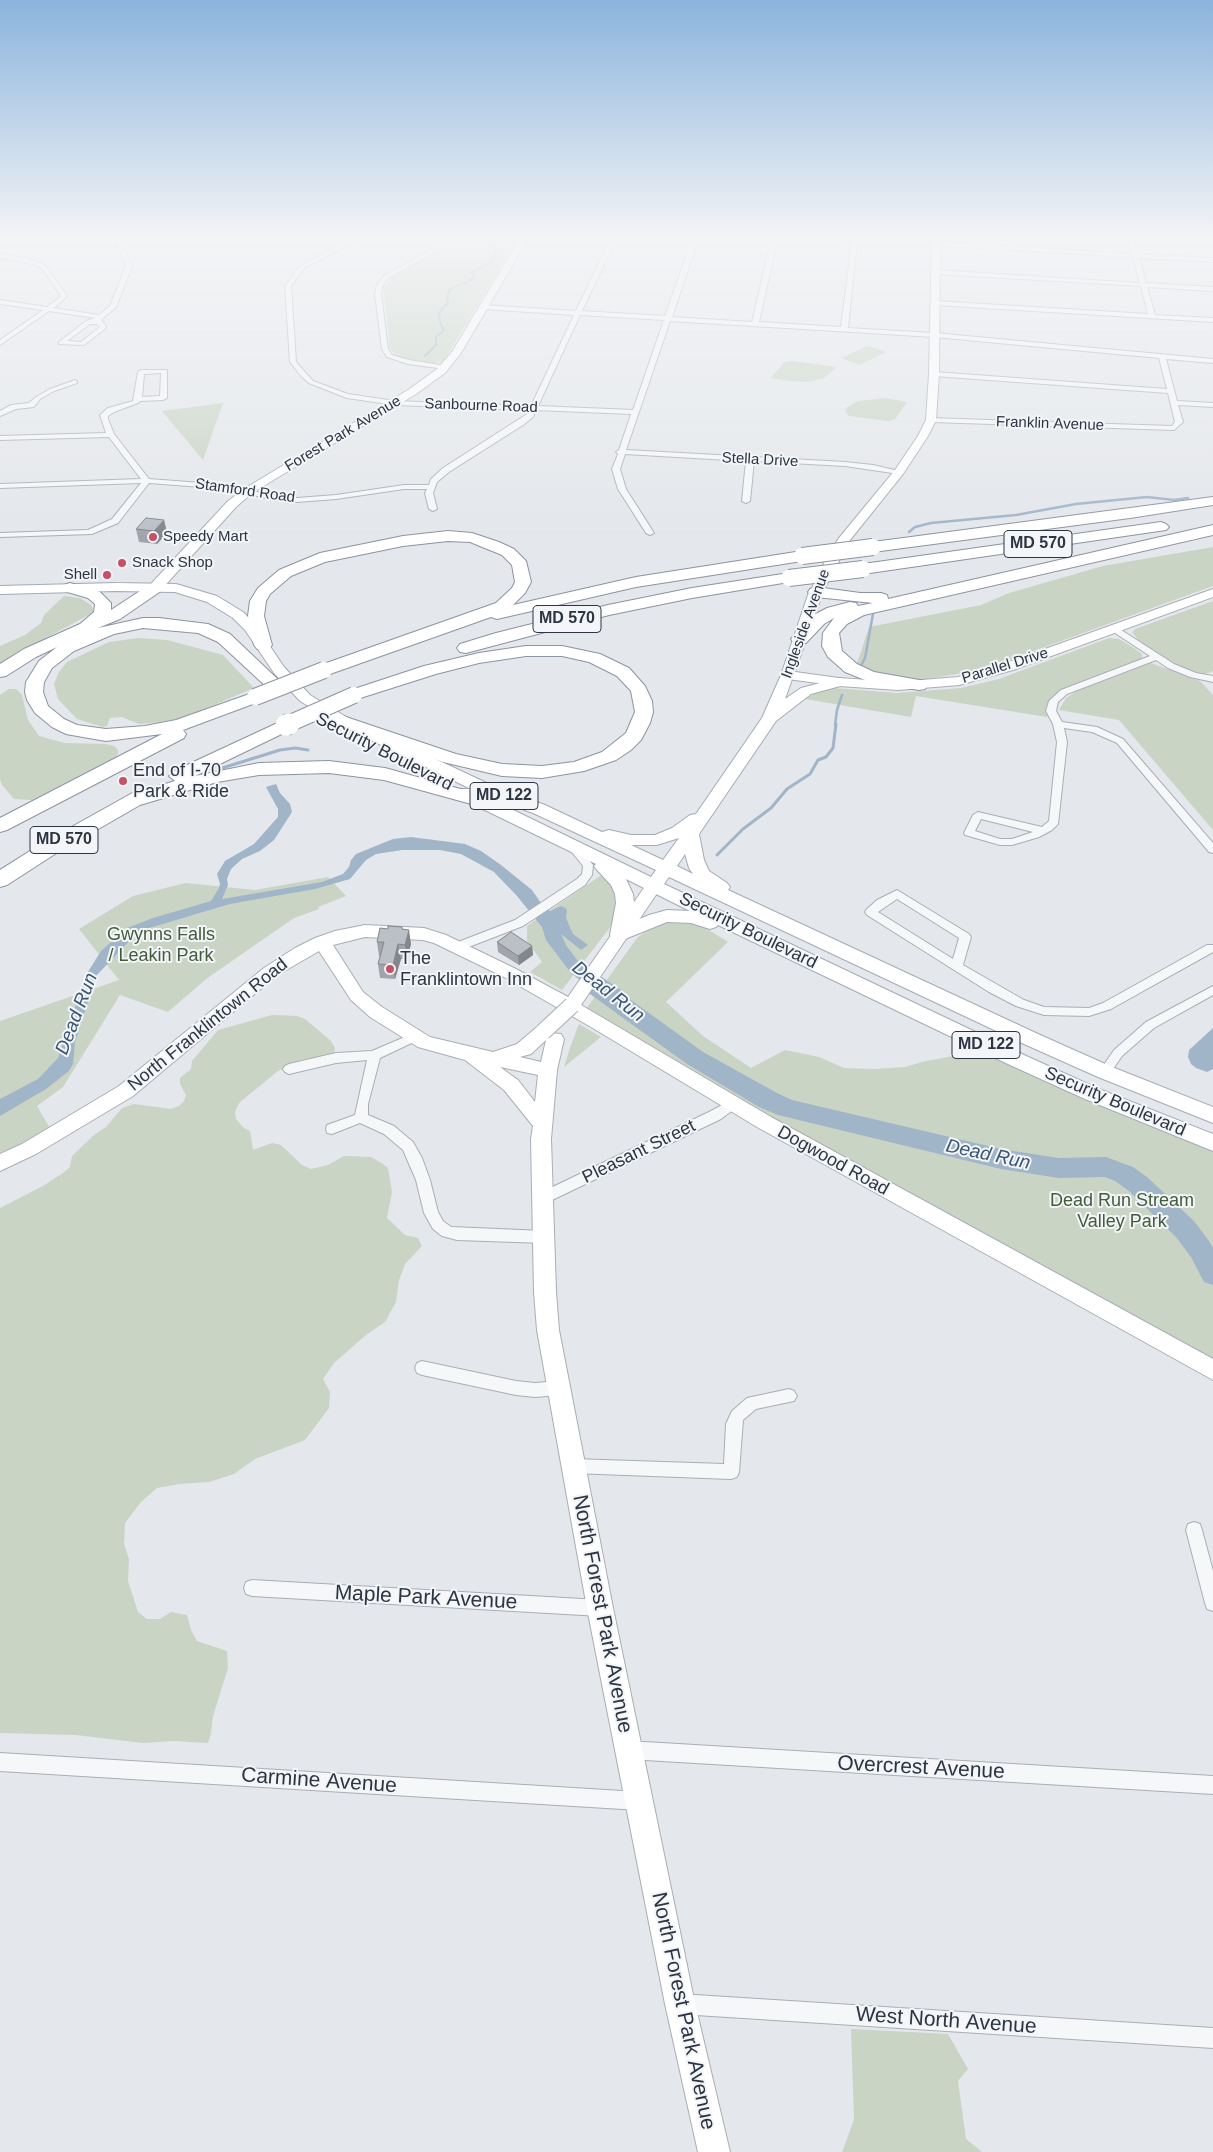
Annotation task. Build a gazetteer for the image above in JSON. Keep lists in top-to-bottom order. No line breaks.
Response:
{"streets":{"highway":["MD 570"],"main road":["Ingleside Avenue","Security Boulevard","MD 122"],"street":["Sanbourne Road","Franklin Avenue","Forest Park Avenue","Stella Drive","Stamford Road","Parallel Drive","North Franklintown Road","Pleasant Street","Dogwood Road","Maple Park Avenue","North Forest Park Avenue","Overcrest Avenue","Carmine Avenue","West North Avenue"]},"crossings":[["Sanbourne Road","Forest Park Avenue"],["Franklin Avenue","Ingleside Avenue"],["Forest Park Avenue","Stamford Road"],["Forest Park Avenue","Security Boulevard"],["Forest Park Avenue","MD 122"],["Stella Drive","Ingleside Avenue"],["Ingleside Avenue","Parallel Drive"],["Ingleside Avenue","Security Boulevard"],["Ingleside Avenue","North Forest Park Avenue"],["Security Boulevard","MD 122"],["Security Boulevard","North Forest Park Avenue"],["North Franklintown Road","Dogwood Road"],["Pleasant Street","Dogwood Road"],["Pleasant Street","North Forest Park Avenue"],["Maple Park Avenue","North Forest Park Avenue"],["North Forest Park Avenue","Overcrest Avenue"],["North Forest Park Avenue","Carmine Avenue"],["North Forest Park Avenue","West North Avenue"]],"water":["Dead Run"],"parks":["Gwynns Falls / Leakin Park","Dead Run Stream Valley Park"],"places":["Speedy Mart","Snack Shop","Shell","End of I-70 Park & Ride","The Franklintown Inn"]}
